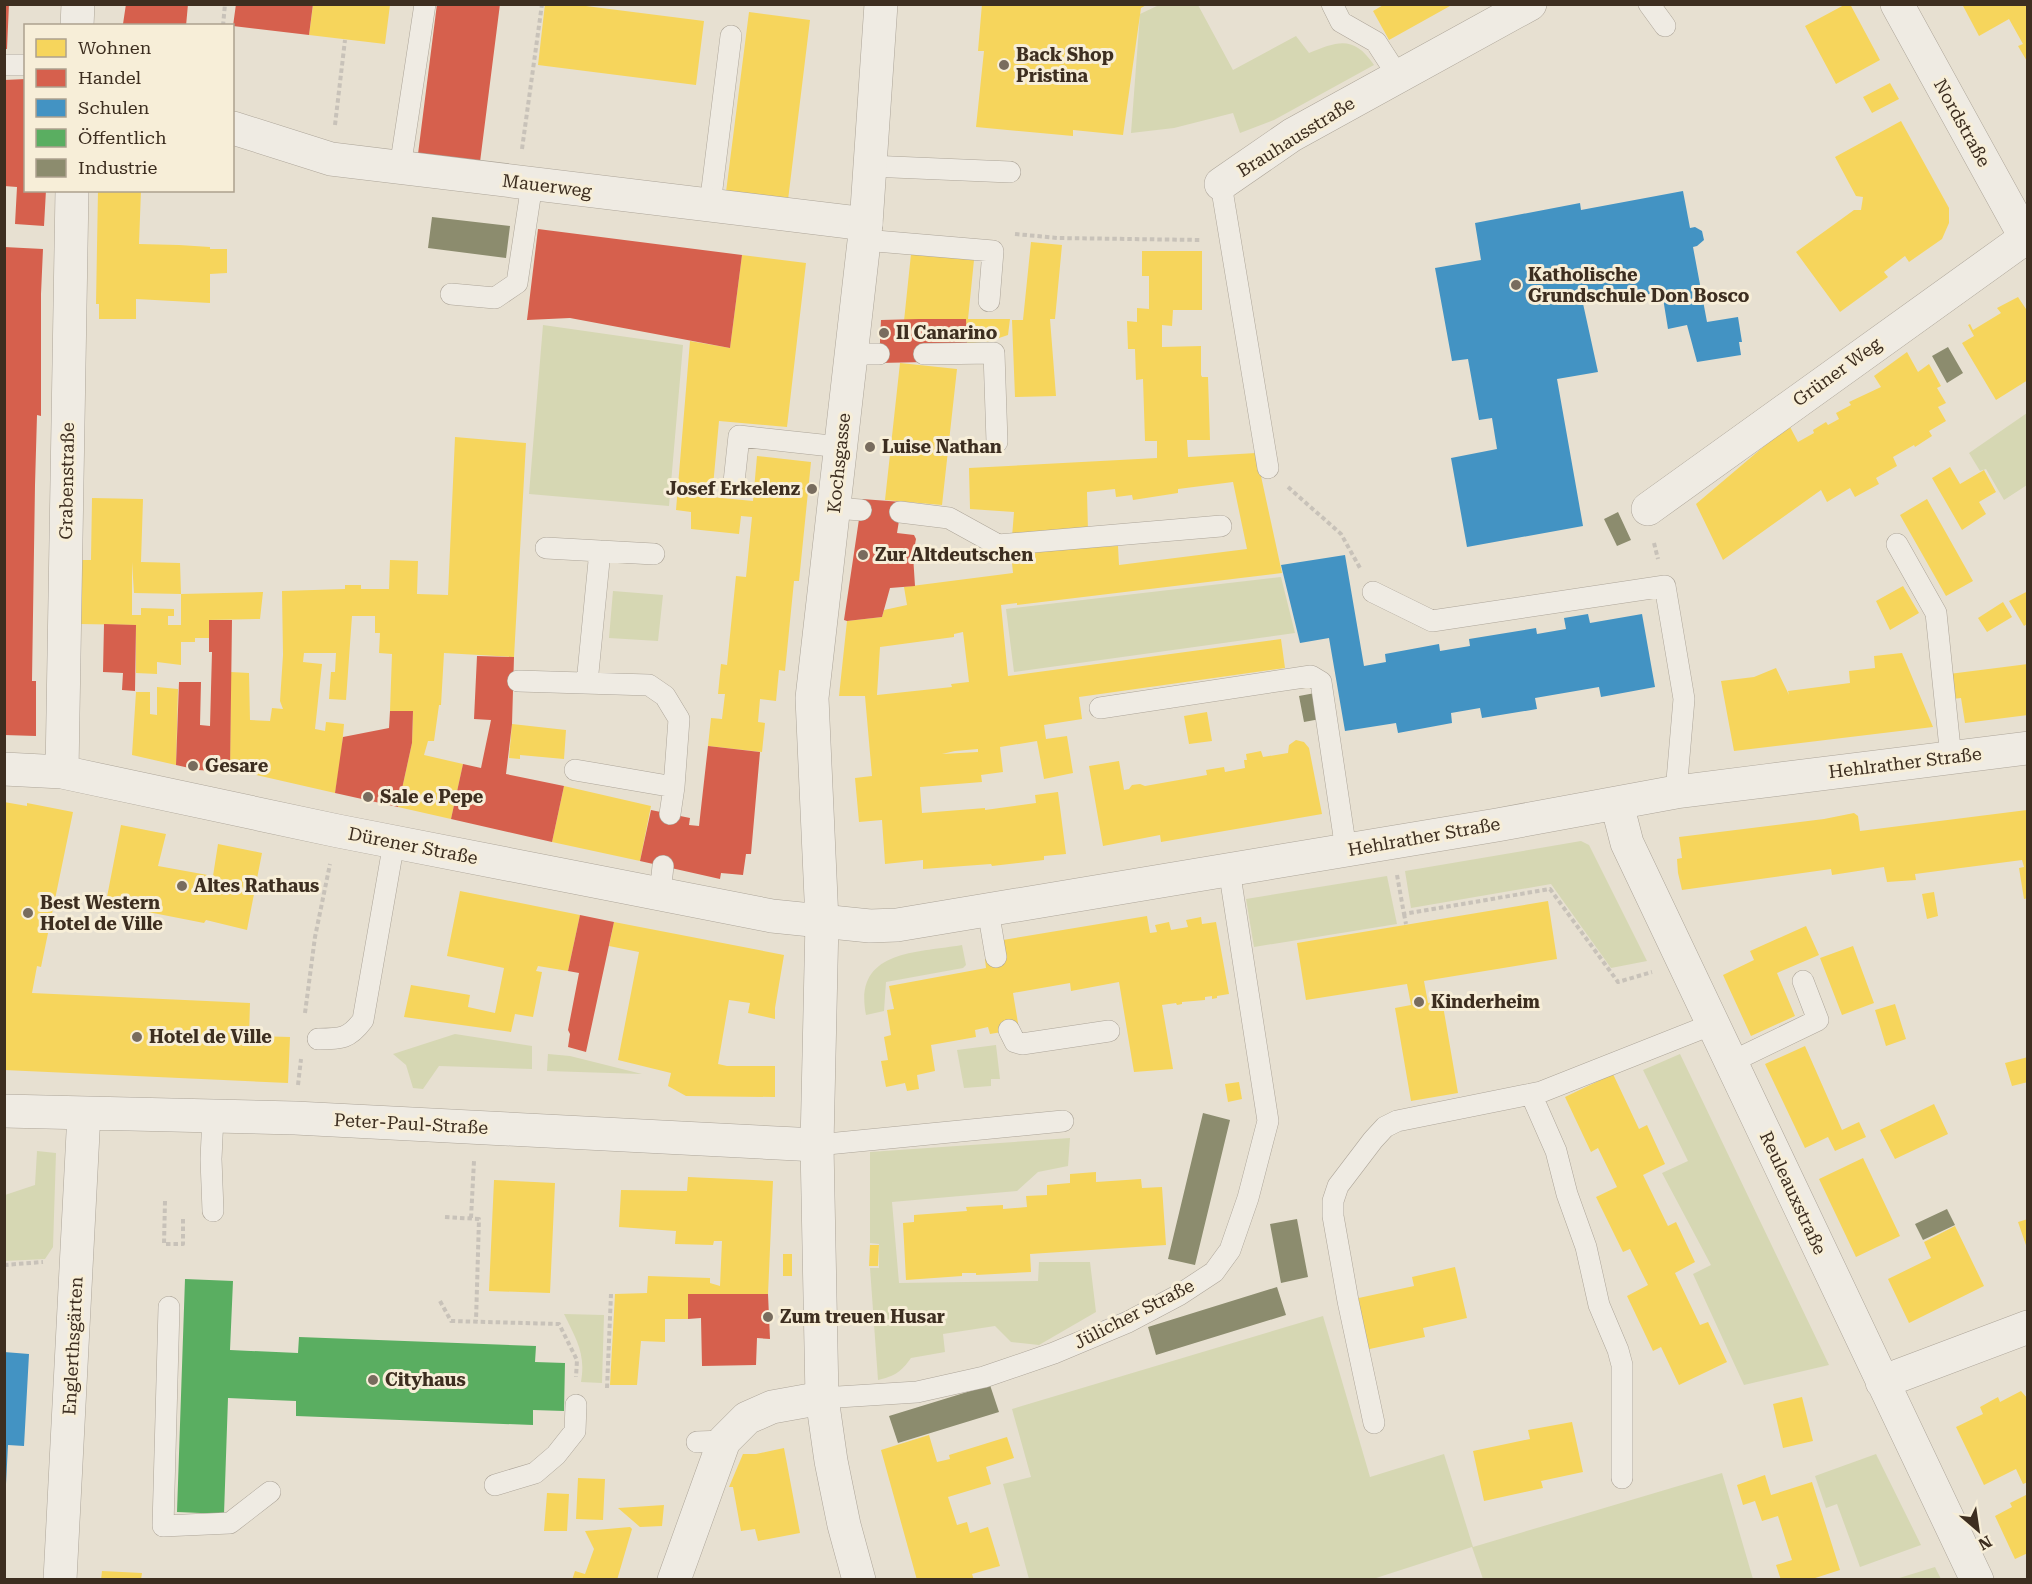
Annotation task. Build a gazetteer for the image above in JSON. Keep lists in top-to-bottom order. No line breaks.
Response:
{"streets":{"street":["Nordstraße","Brauhausstraße","Mauerweg","Grüner Weg","Kochsgasse","Grabenstraße","Hehlrather Straße","Dürener Straße","Peter-Paul-Straße","Reuleauxstraße","Englerthsgärten"],"lane":["Jülicher Straße"]},"crossings":[["Nordstraße","Grüner Weg"],["Mauerweg","Kochsgasse"],["Kochsgasse","Hehlrather Straße"],["Kochsgasse","Dürener Straße"],["Grabenstraße","Dürener Straße"],["Hehlrather Straße","Dürener Straße"],["Hehlrather Straße","Reuleauxstraße"],["Hehlrather Straße","Jülicher Straße"],["Peter-Paul-Straße","Englerthsgärten"]],"places":["Back Shop Pristina","Katholische Grundschule Don Bosco","Il Canarino","Luise Nathan","Josef Erkelenz","Zur Altdeutschen","Gesare","Sale e Pepe","Altes Rathaus","Best Western Hotel de Ville","Kinderheim","Hotel de Ville","Zum treuen Husar","Cityhaus"],"legend":["Wohnen","Handel","Schulen","Öffentlich","Industrie"],"north":"bottom right"}
